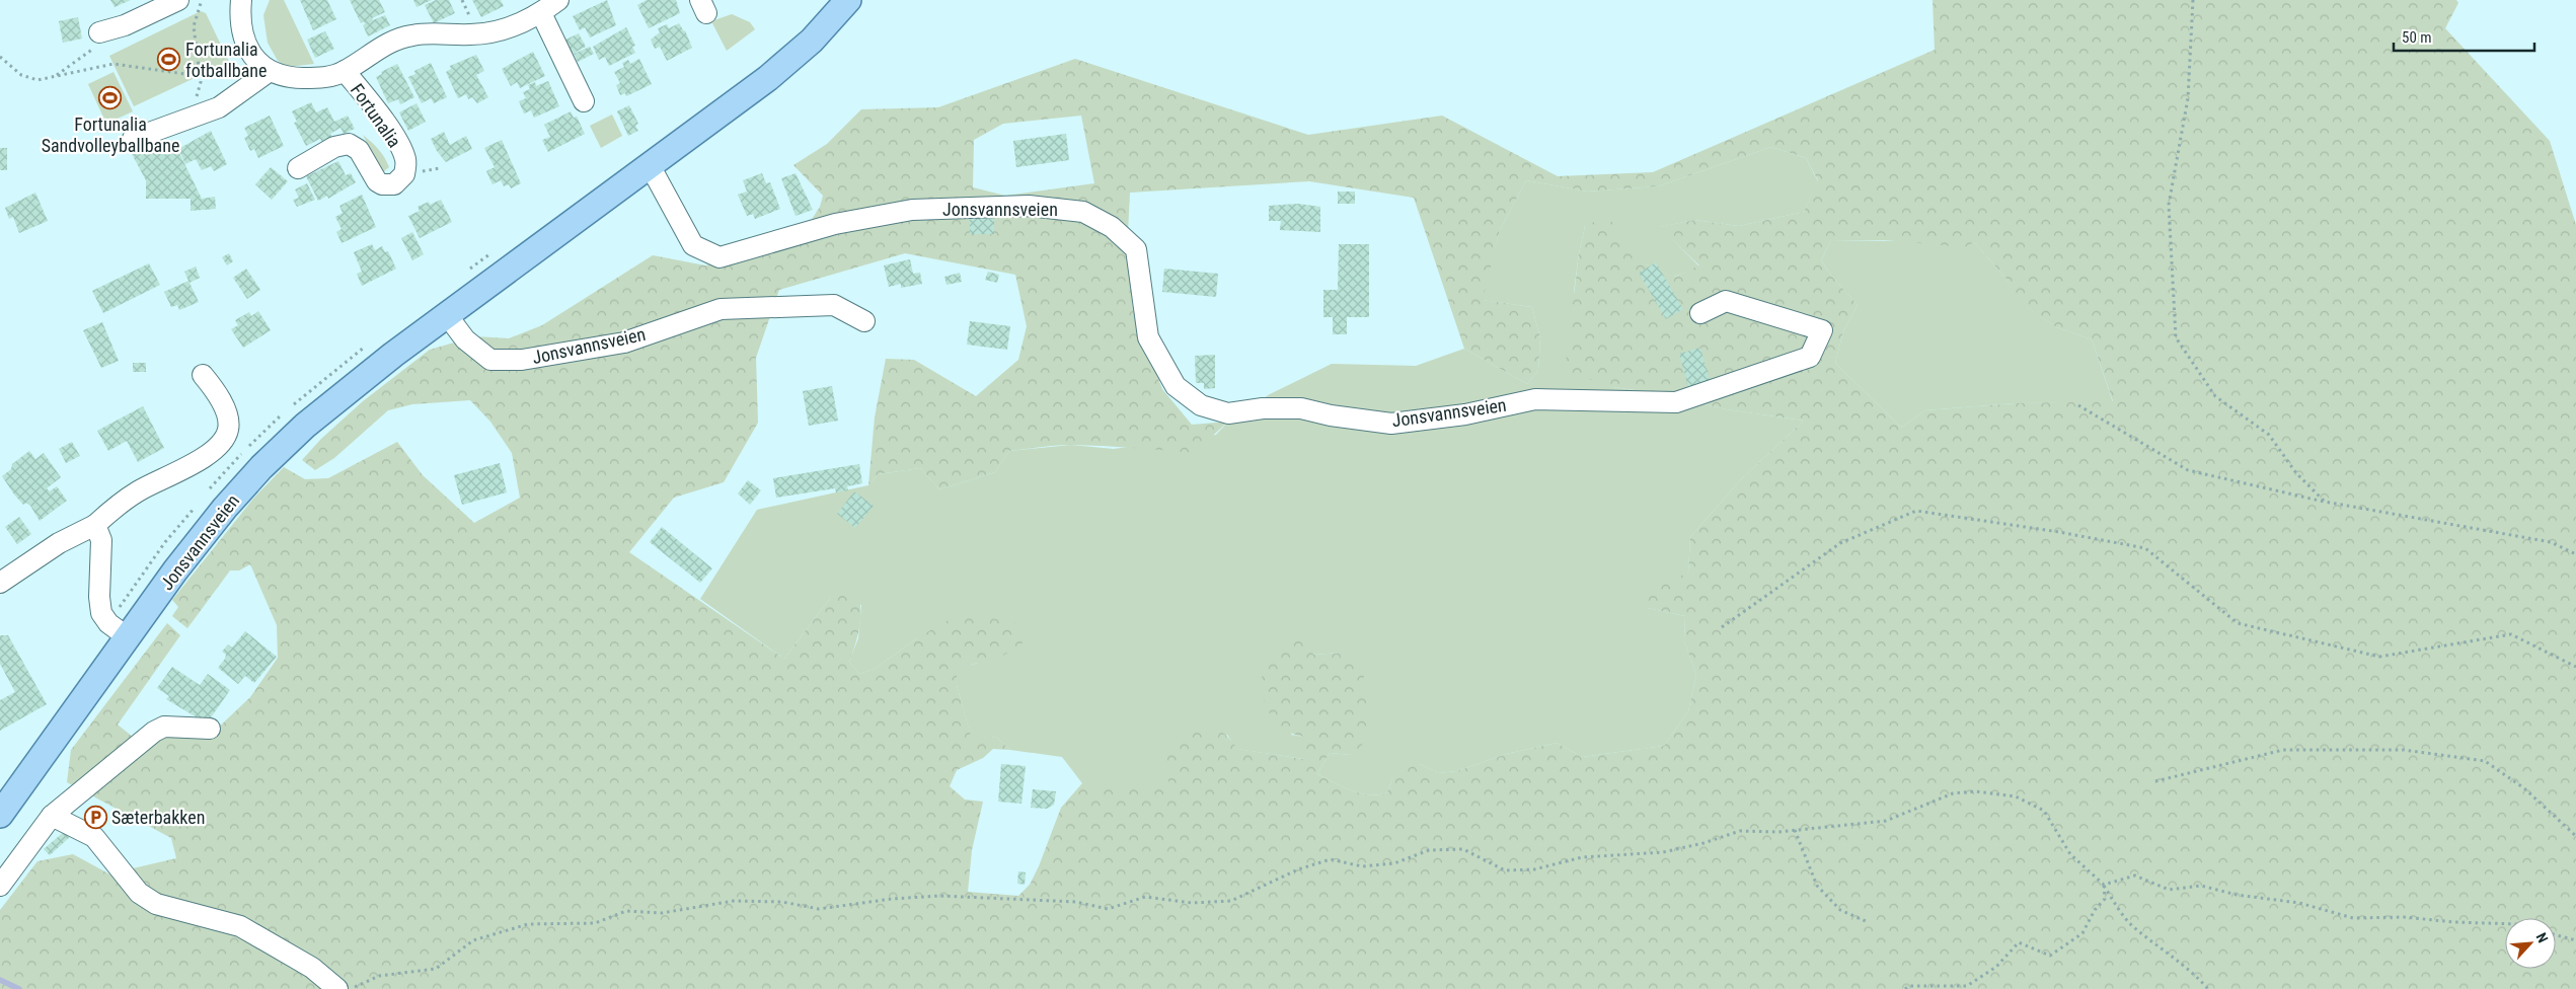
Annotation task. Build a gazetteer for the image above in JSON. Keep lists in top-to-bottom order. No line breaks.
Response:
{"streets":{"main road":["Jonsvannsveien"],"street":["Fortunalia"]},"places":{"sports":["Fortunalia fotballbane","Fortunalia Sandvolleyballbane"],"parking":["Sæterbakken"]},"scale_bar":"50 m","north":"top right"}
